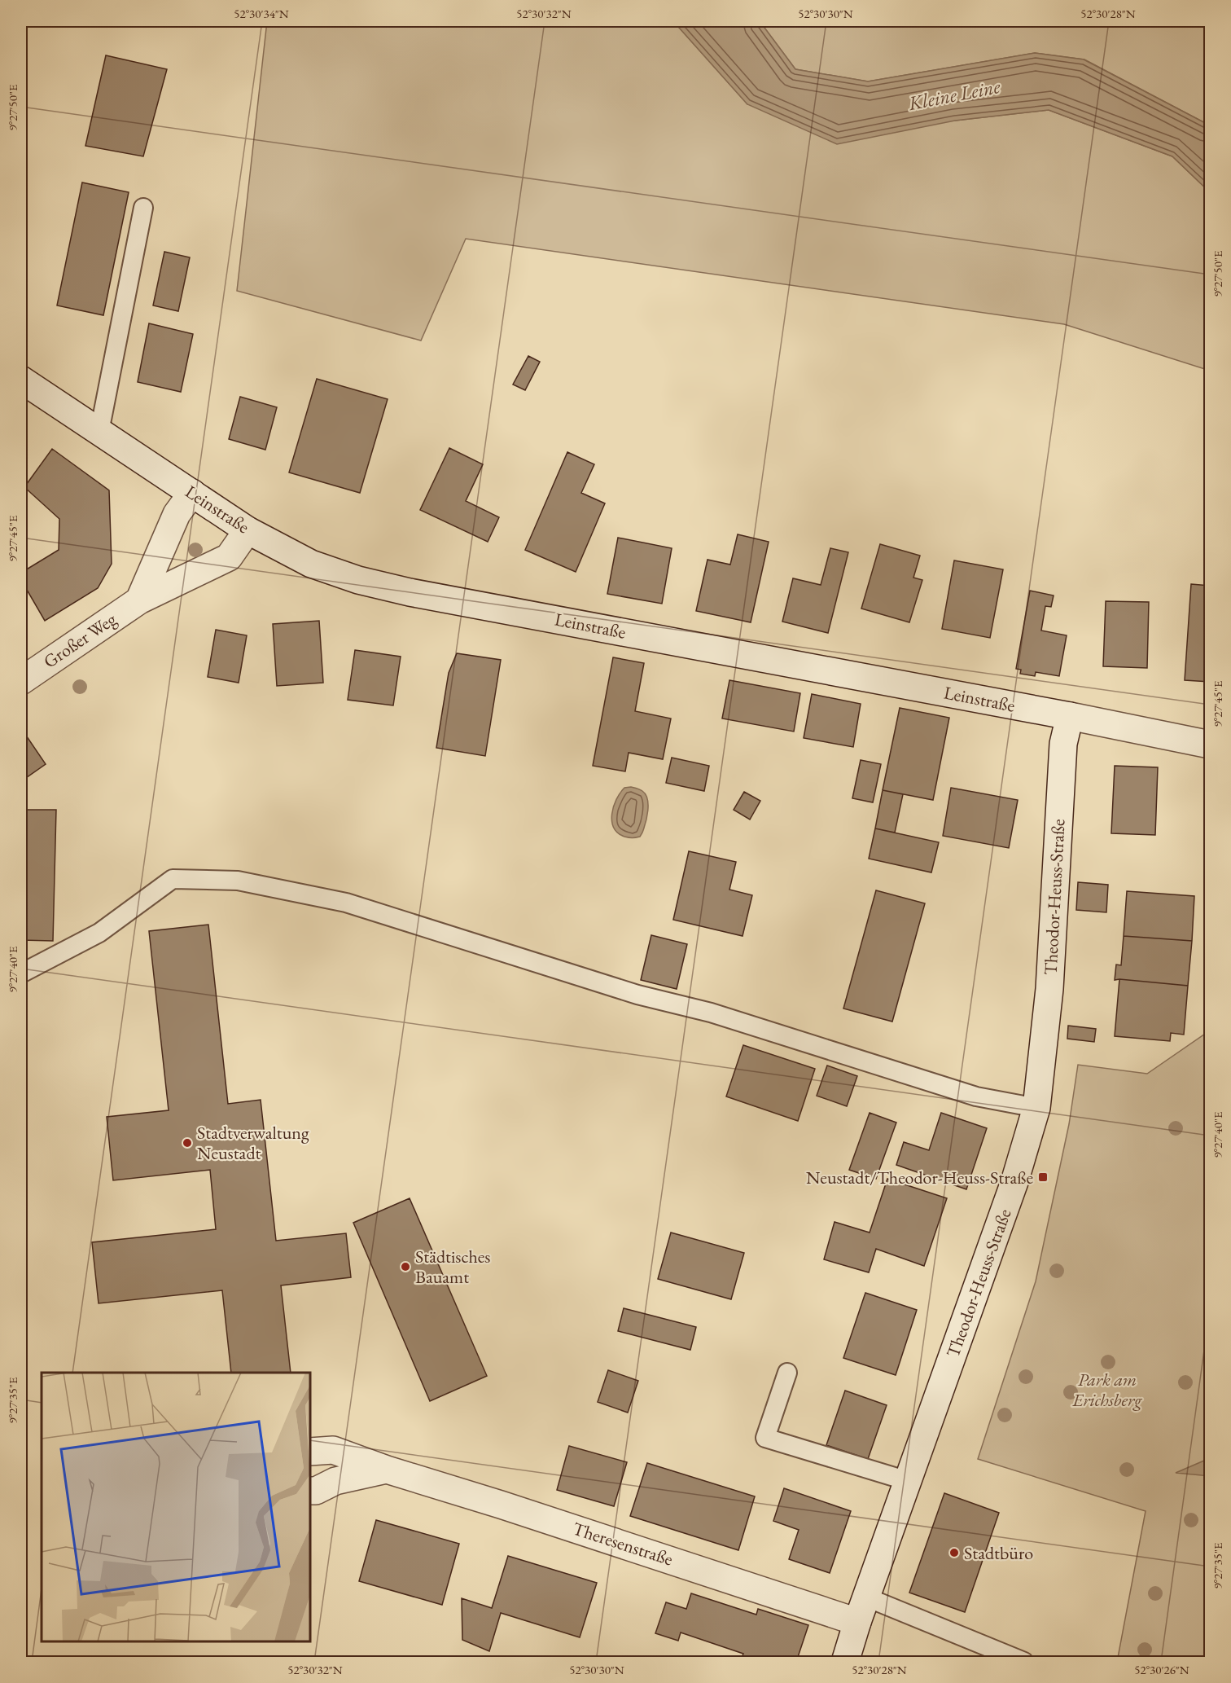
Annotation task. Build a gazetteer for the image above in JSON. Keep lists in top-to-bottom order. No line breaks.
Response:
{"streets":{"street":["Leinstraße","Großer Weg","Theodor-Heuss-Straße","Theresenstraße"]},"crossings":[["Leinstraße","Großer Weg"],["Leinstraße","Theodor-Heuss-Straße"],["Theodor-Heuss-Straße","Theresenstraße"]],"water":["Kleine Leine"],"parks":["Park am Erichsberg"],"places":{"other":["Stadtverwaltung Neustadt","Städtisches Bauamt","Stadtbüro"],"transit":["Neustadt/Theodor-Heuss-Straße"]},"coordinates":["52°30'34\"N","52°30'32\"N","52°30'30\"N","52°30'28\"N","9°27'50\"E","9°27'45\"E","9°27'40\"E","9°27'35\"E","52°30'26\"N"]}
